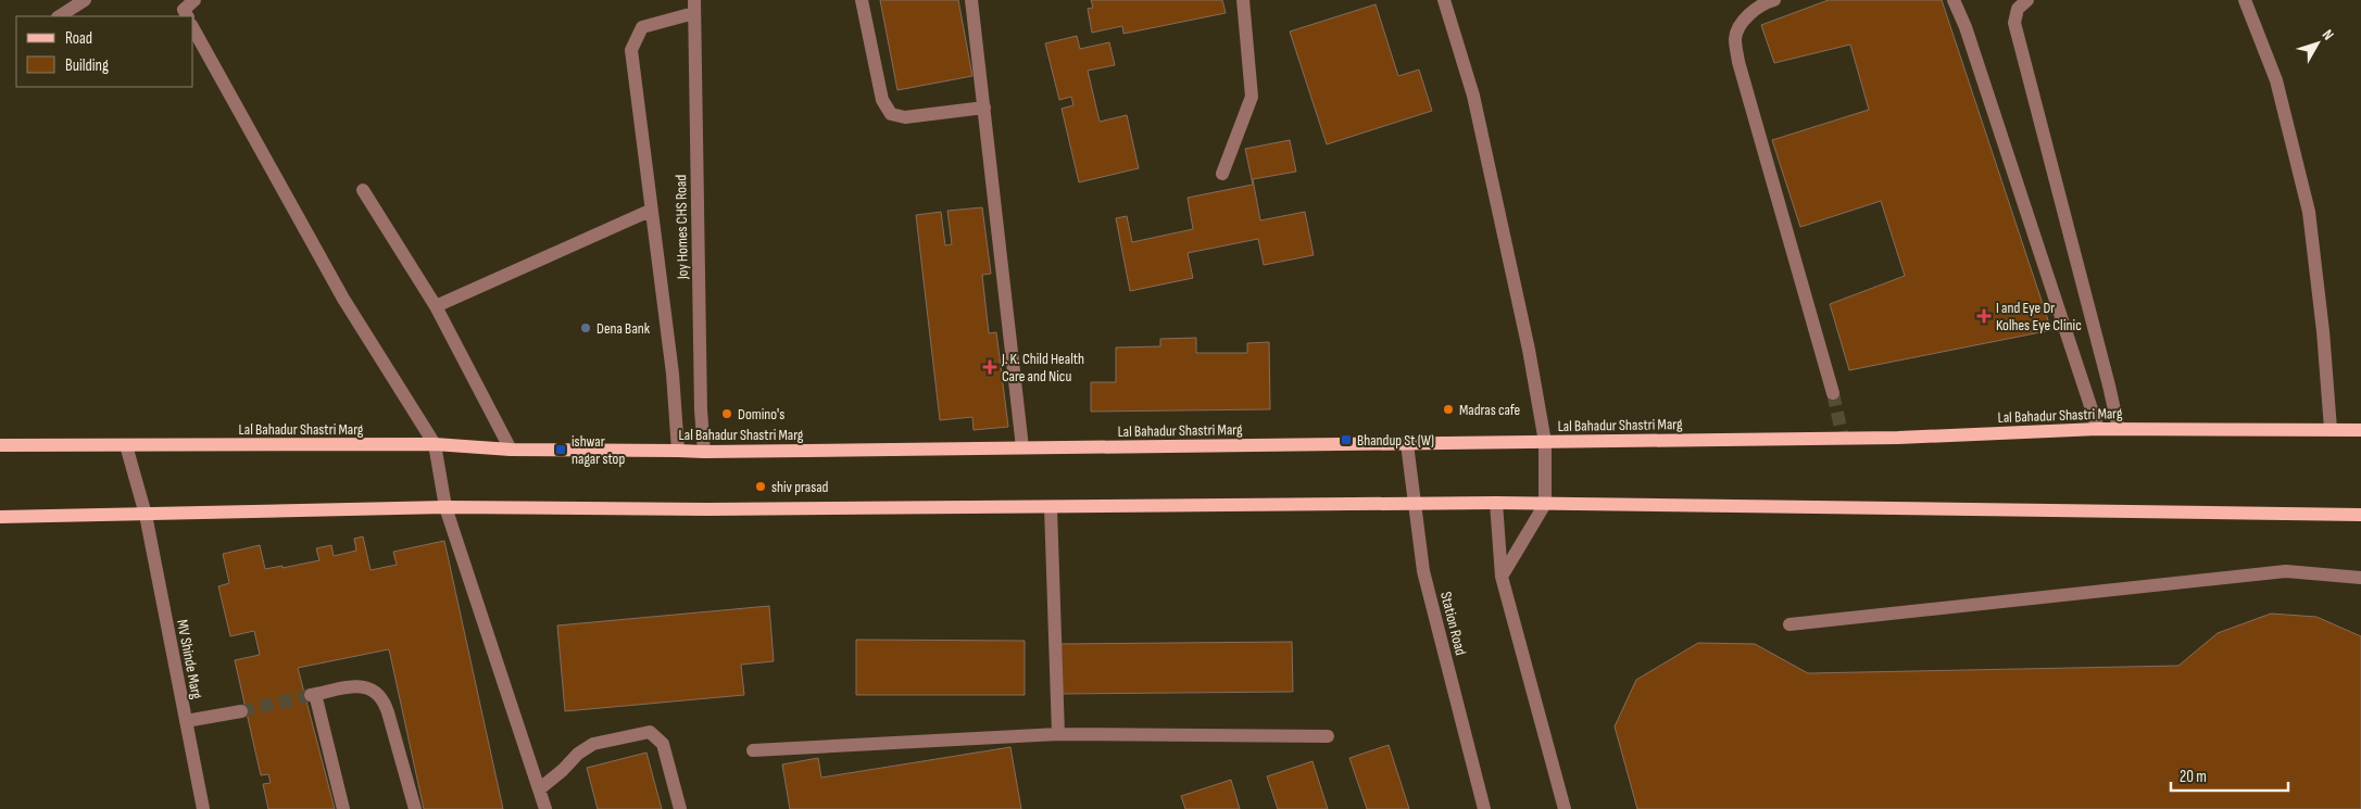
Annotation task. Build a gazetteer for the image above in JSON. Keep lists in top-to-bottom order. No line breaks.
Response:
{"streets":{"main road":["Lal Bahadur Shastri Marg"],"street":["Joy Homes CHS Road","Station Road","MV Shinde Marg"]},"crossings":[["Joy Homes CHS Road","Lal Bahadur Shastri Marg"],["Lal Bahadur Shastri Marg","Station Road"],["Lal Bahadur Shastri Marg","MV Shinde Marg"]],"places":{"health":["I and Eye Dr Kolhes Eye Clinic","J. K. Child Health Care and Nicu"],"other":["Dena Bank","Madras cafe","Domino's","shiv prasad"],"transit":["Bhandup St (W)","ishwar nagar stop"]},"legend":["Road","Building"],"scale_bar":"20 m","north":"top right"}
